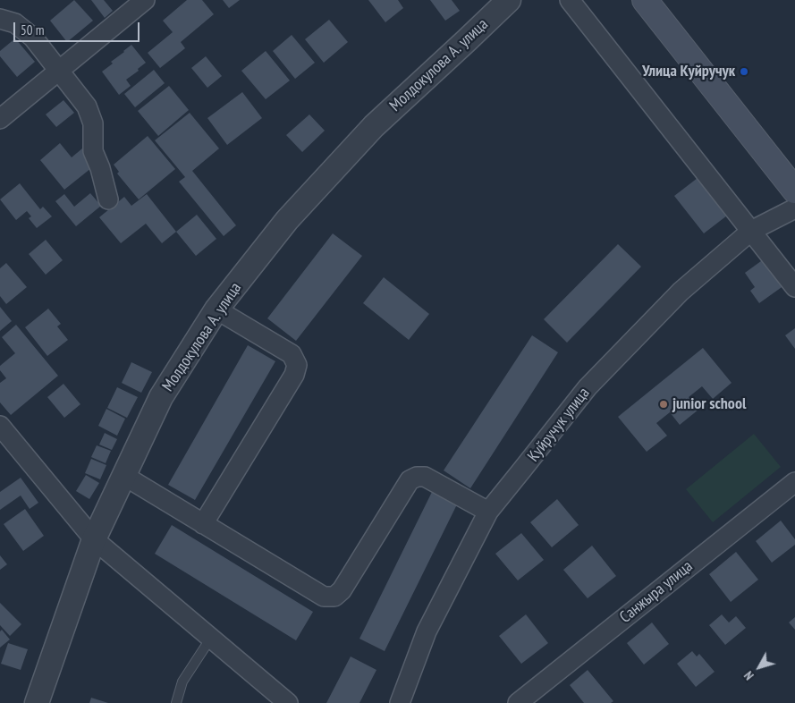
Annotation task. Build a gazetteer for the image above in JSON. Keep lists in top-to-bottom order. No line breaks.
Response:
{"streets":{"street":["Молдокулова А. улица","Куйручук улица","Санжыра улица"]},"places":["Улица Куйручук","junior school"],"scale_bar":"50 m","north":"bottom left"}
